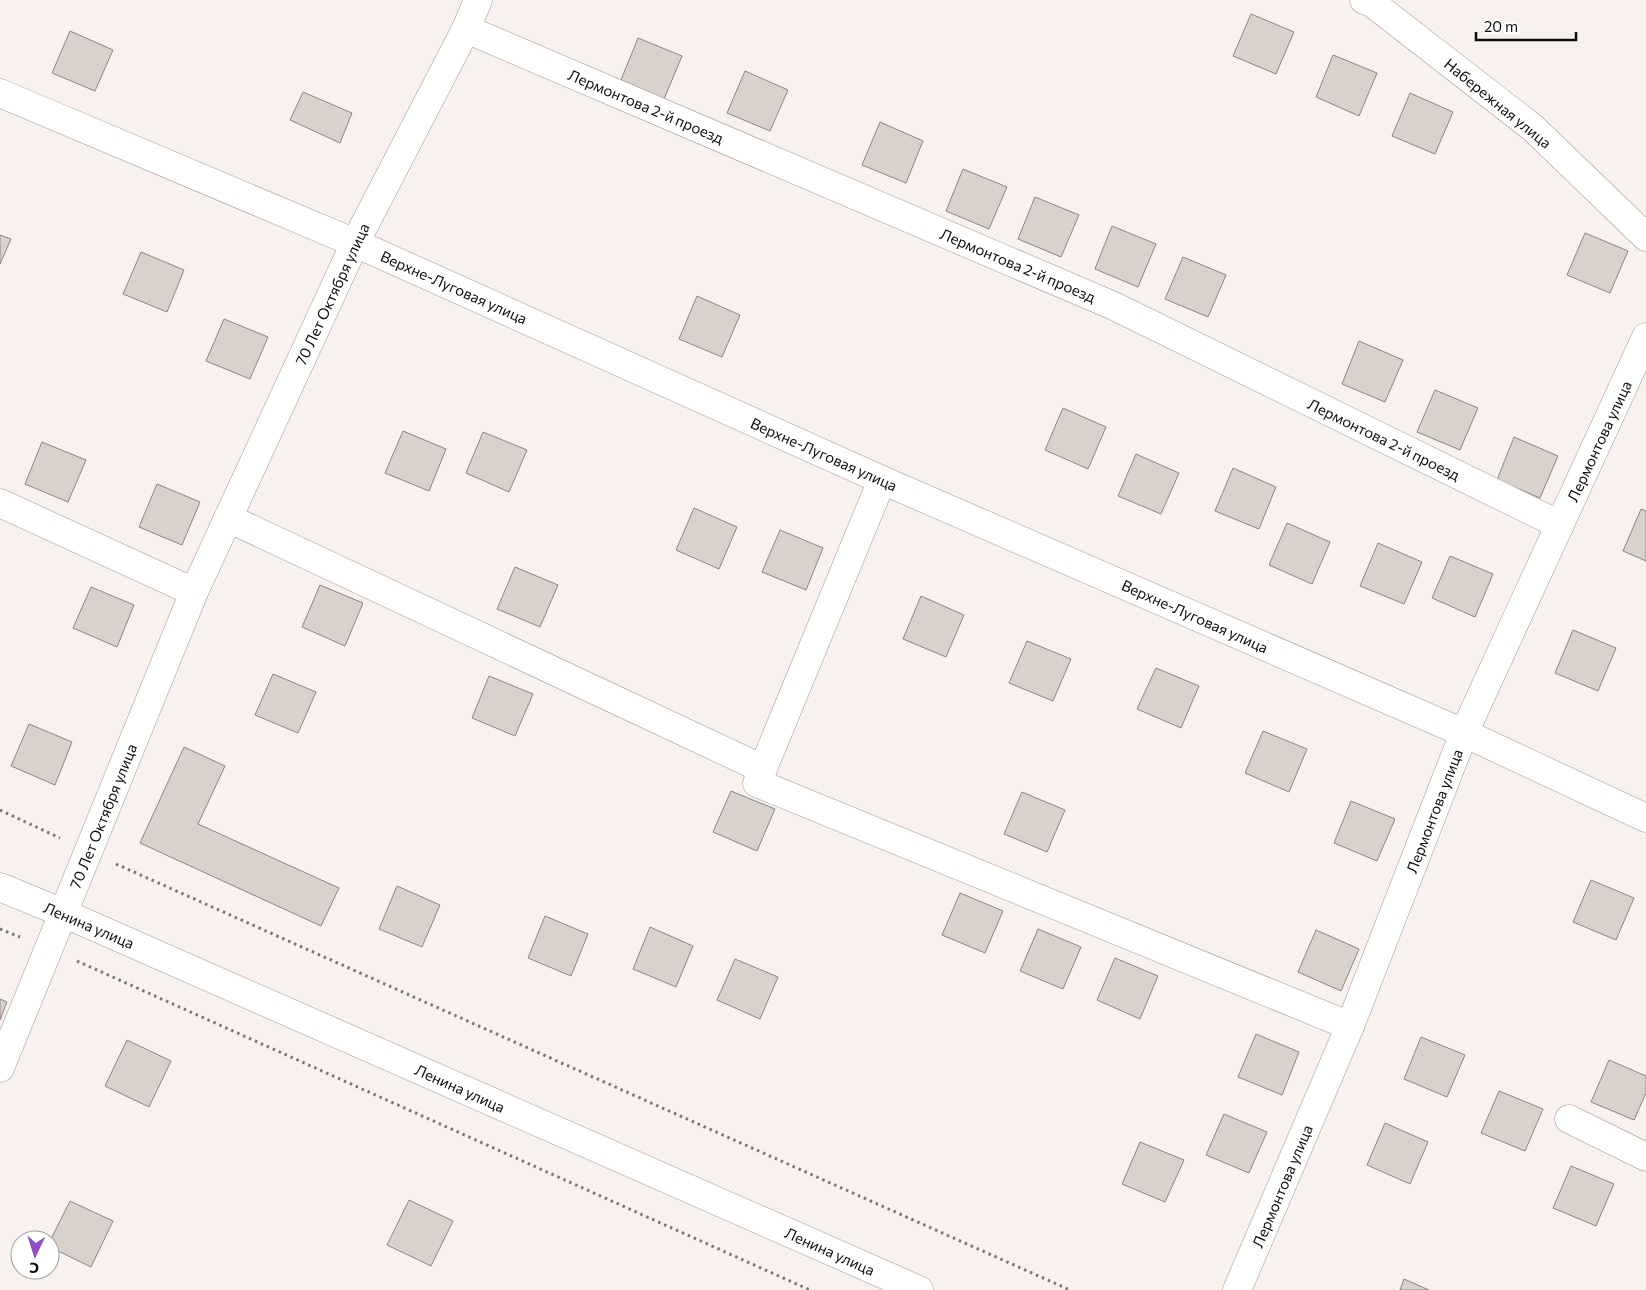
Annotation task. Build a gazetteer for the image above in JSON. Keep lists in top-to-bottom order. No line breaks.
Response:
{"streets":{"street":["Набережная улица","Лермонтова 2-й проезд","Верхне-Луговая улица","70 Лет Октября улица","Лермонтова улица","Ленина улица"]},"crossings":[["Лермонтова 2-й проезд","70 Лет Октября улица"],["Лермонтова 2-й проезд","Лермонтова улица"],["Верхне-Луговая улица","70 Лет Октября улица"],["Верхне-Луговая улица","Лермонтова улица"],["70 Лет Октября улица","Ленина улица"]],"scale_bar":"20 m","north":"bottom"}
